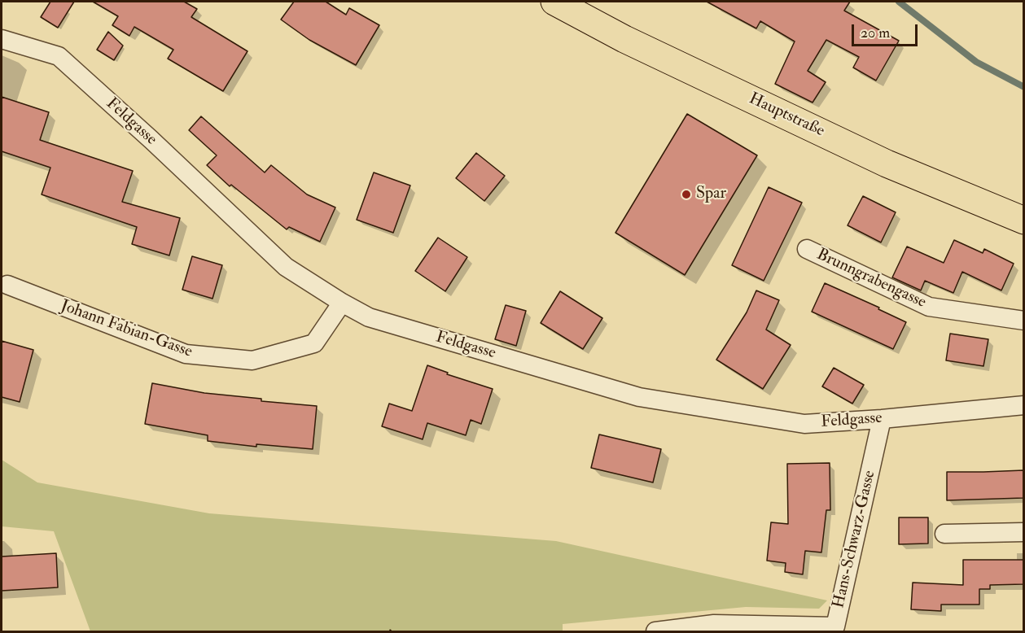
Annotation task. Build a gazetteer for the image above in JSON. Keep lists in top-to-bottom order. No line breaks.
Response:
{"streets":{"main road":["Hauptstraße"],"street":["Feldgasse","Brunngrabengasse","Johann Fabian-Gasse","Hans-Schwarz-Gasse"]},"crossings":[["Feldgasse","Johann Fabian-Gasse"],["Feldgasse","Hans-Schwarz-Gasse"]],"places":["Spar"],"scale_bar":"20 m"}
